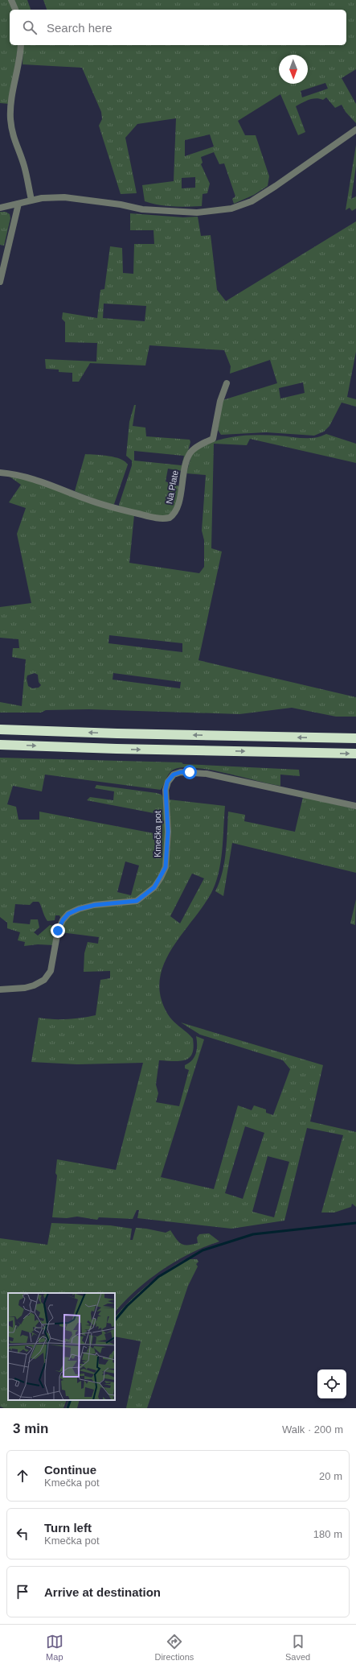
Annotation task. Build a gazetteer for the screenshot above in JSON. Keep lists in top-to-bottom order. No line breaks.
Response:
{"streets":{"street":["Na Plate","Kmečka pot"]},"north":"bottom","page":{"search":"Search here","heading":["3 min","Walk · 200 m"],"list":[["Continue","Kmečka pot","20 m"],["Turn left","Kmečka pot","180 m"],"Arrive at destination"],"nav":["Map","Directions","Saved"]}}
